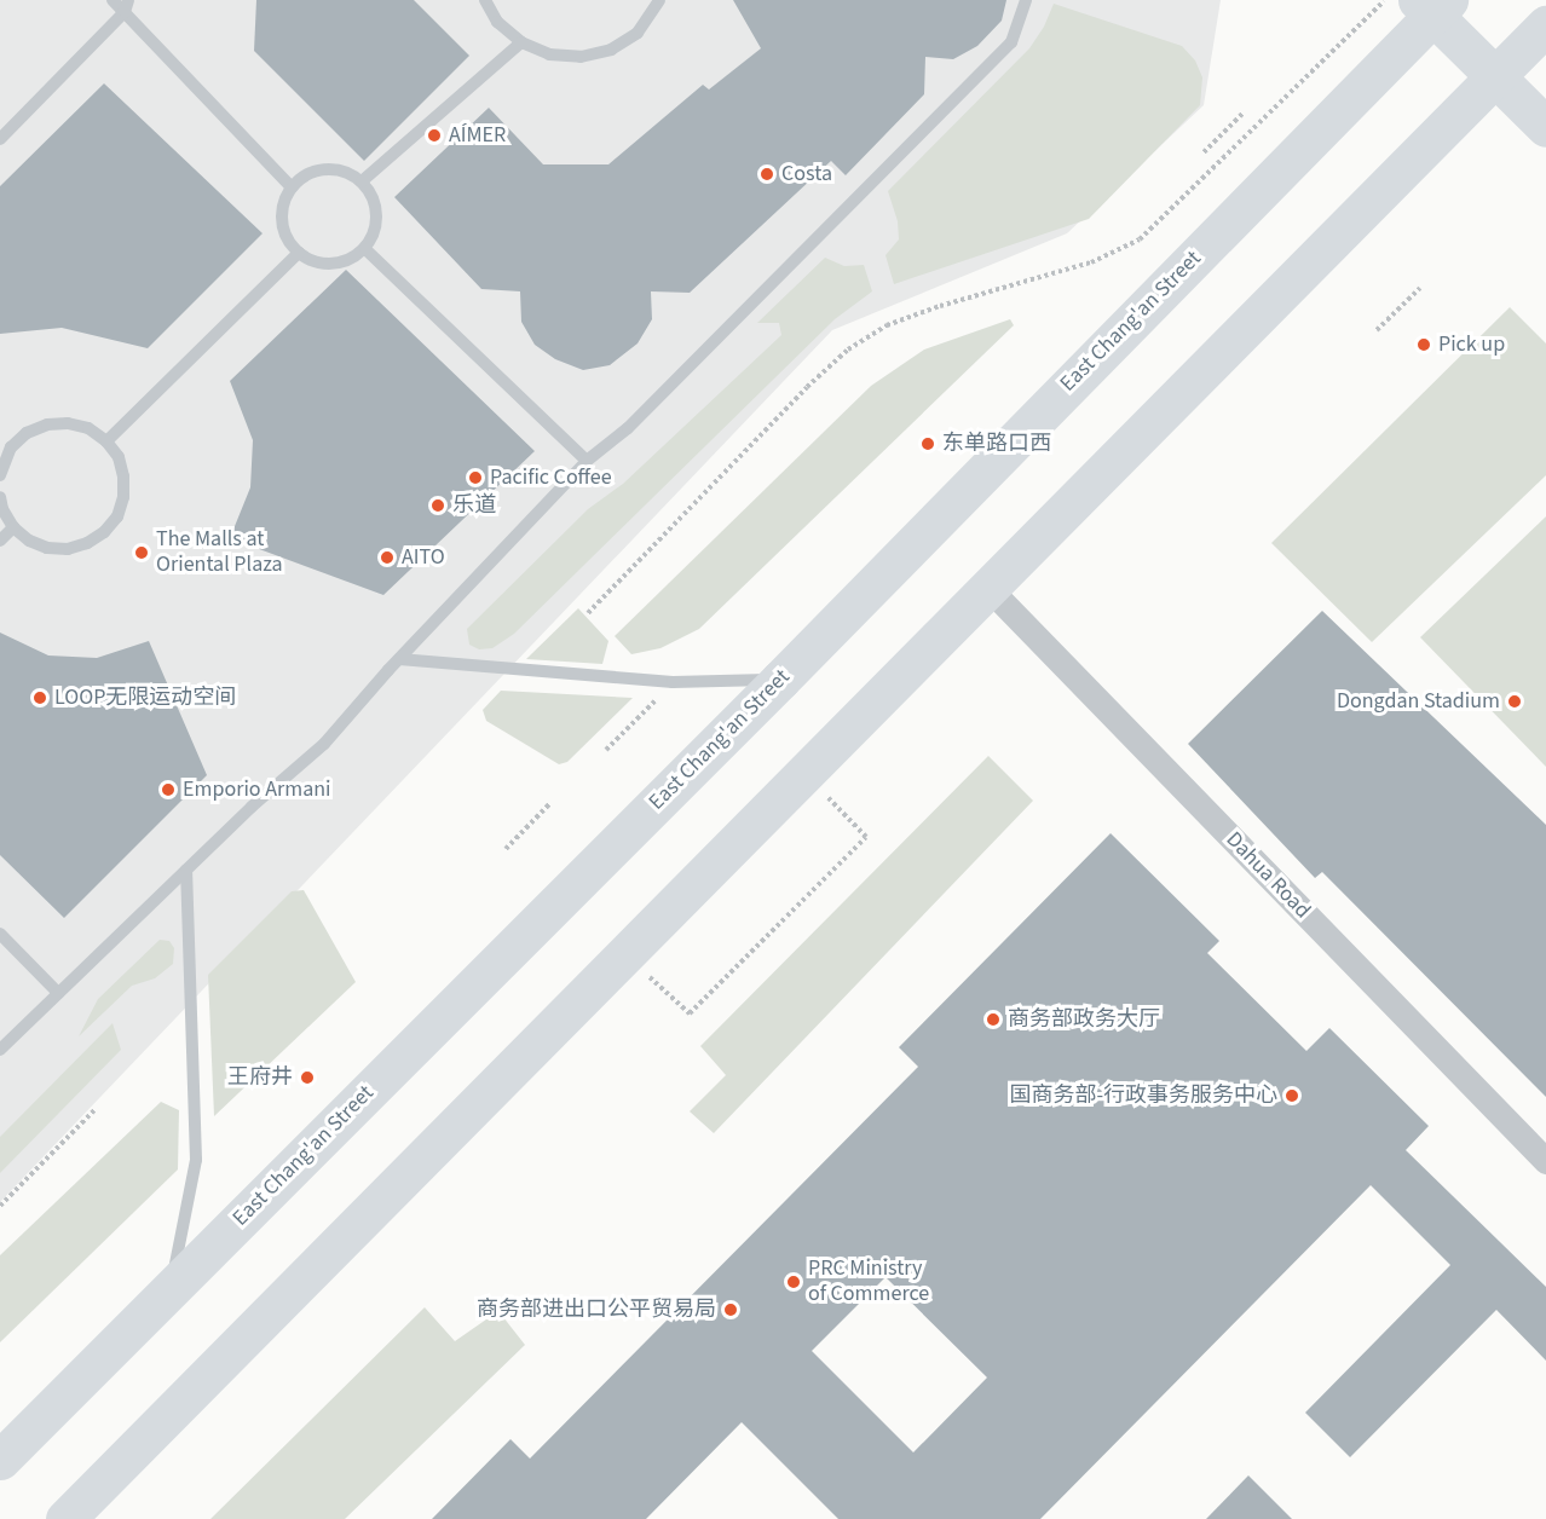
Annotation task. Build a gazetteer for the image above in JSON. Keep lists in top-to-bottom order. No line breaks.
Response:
{"streets":{"main road":["East Chang'an Street"],"street":["Dahua Road"]},"places":["AÍMER","Costa","Pick up","东单路口西","Pacific Coffee","乐道","The Malls at Oriental Plaza","AITO","LOOP无限运动空间","Dongdan Stadium","Emporio Armani","商务部政务大厅","王府井","国商务部-行政事务服务中心","PRC Ministry of Commerce","商务部进出口公平贸易局"]}
